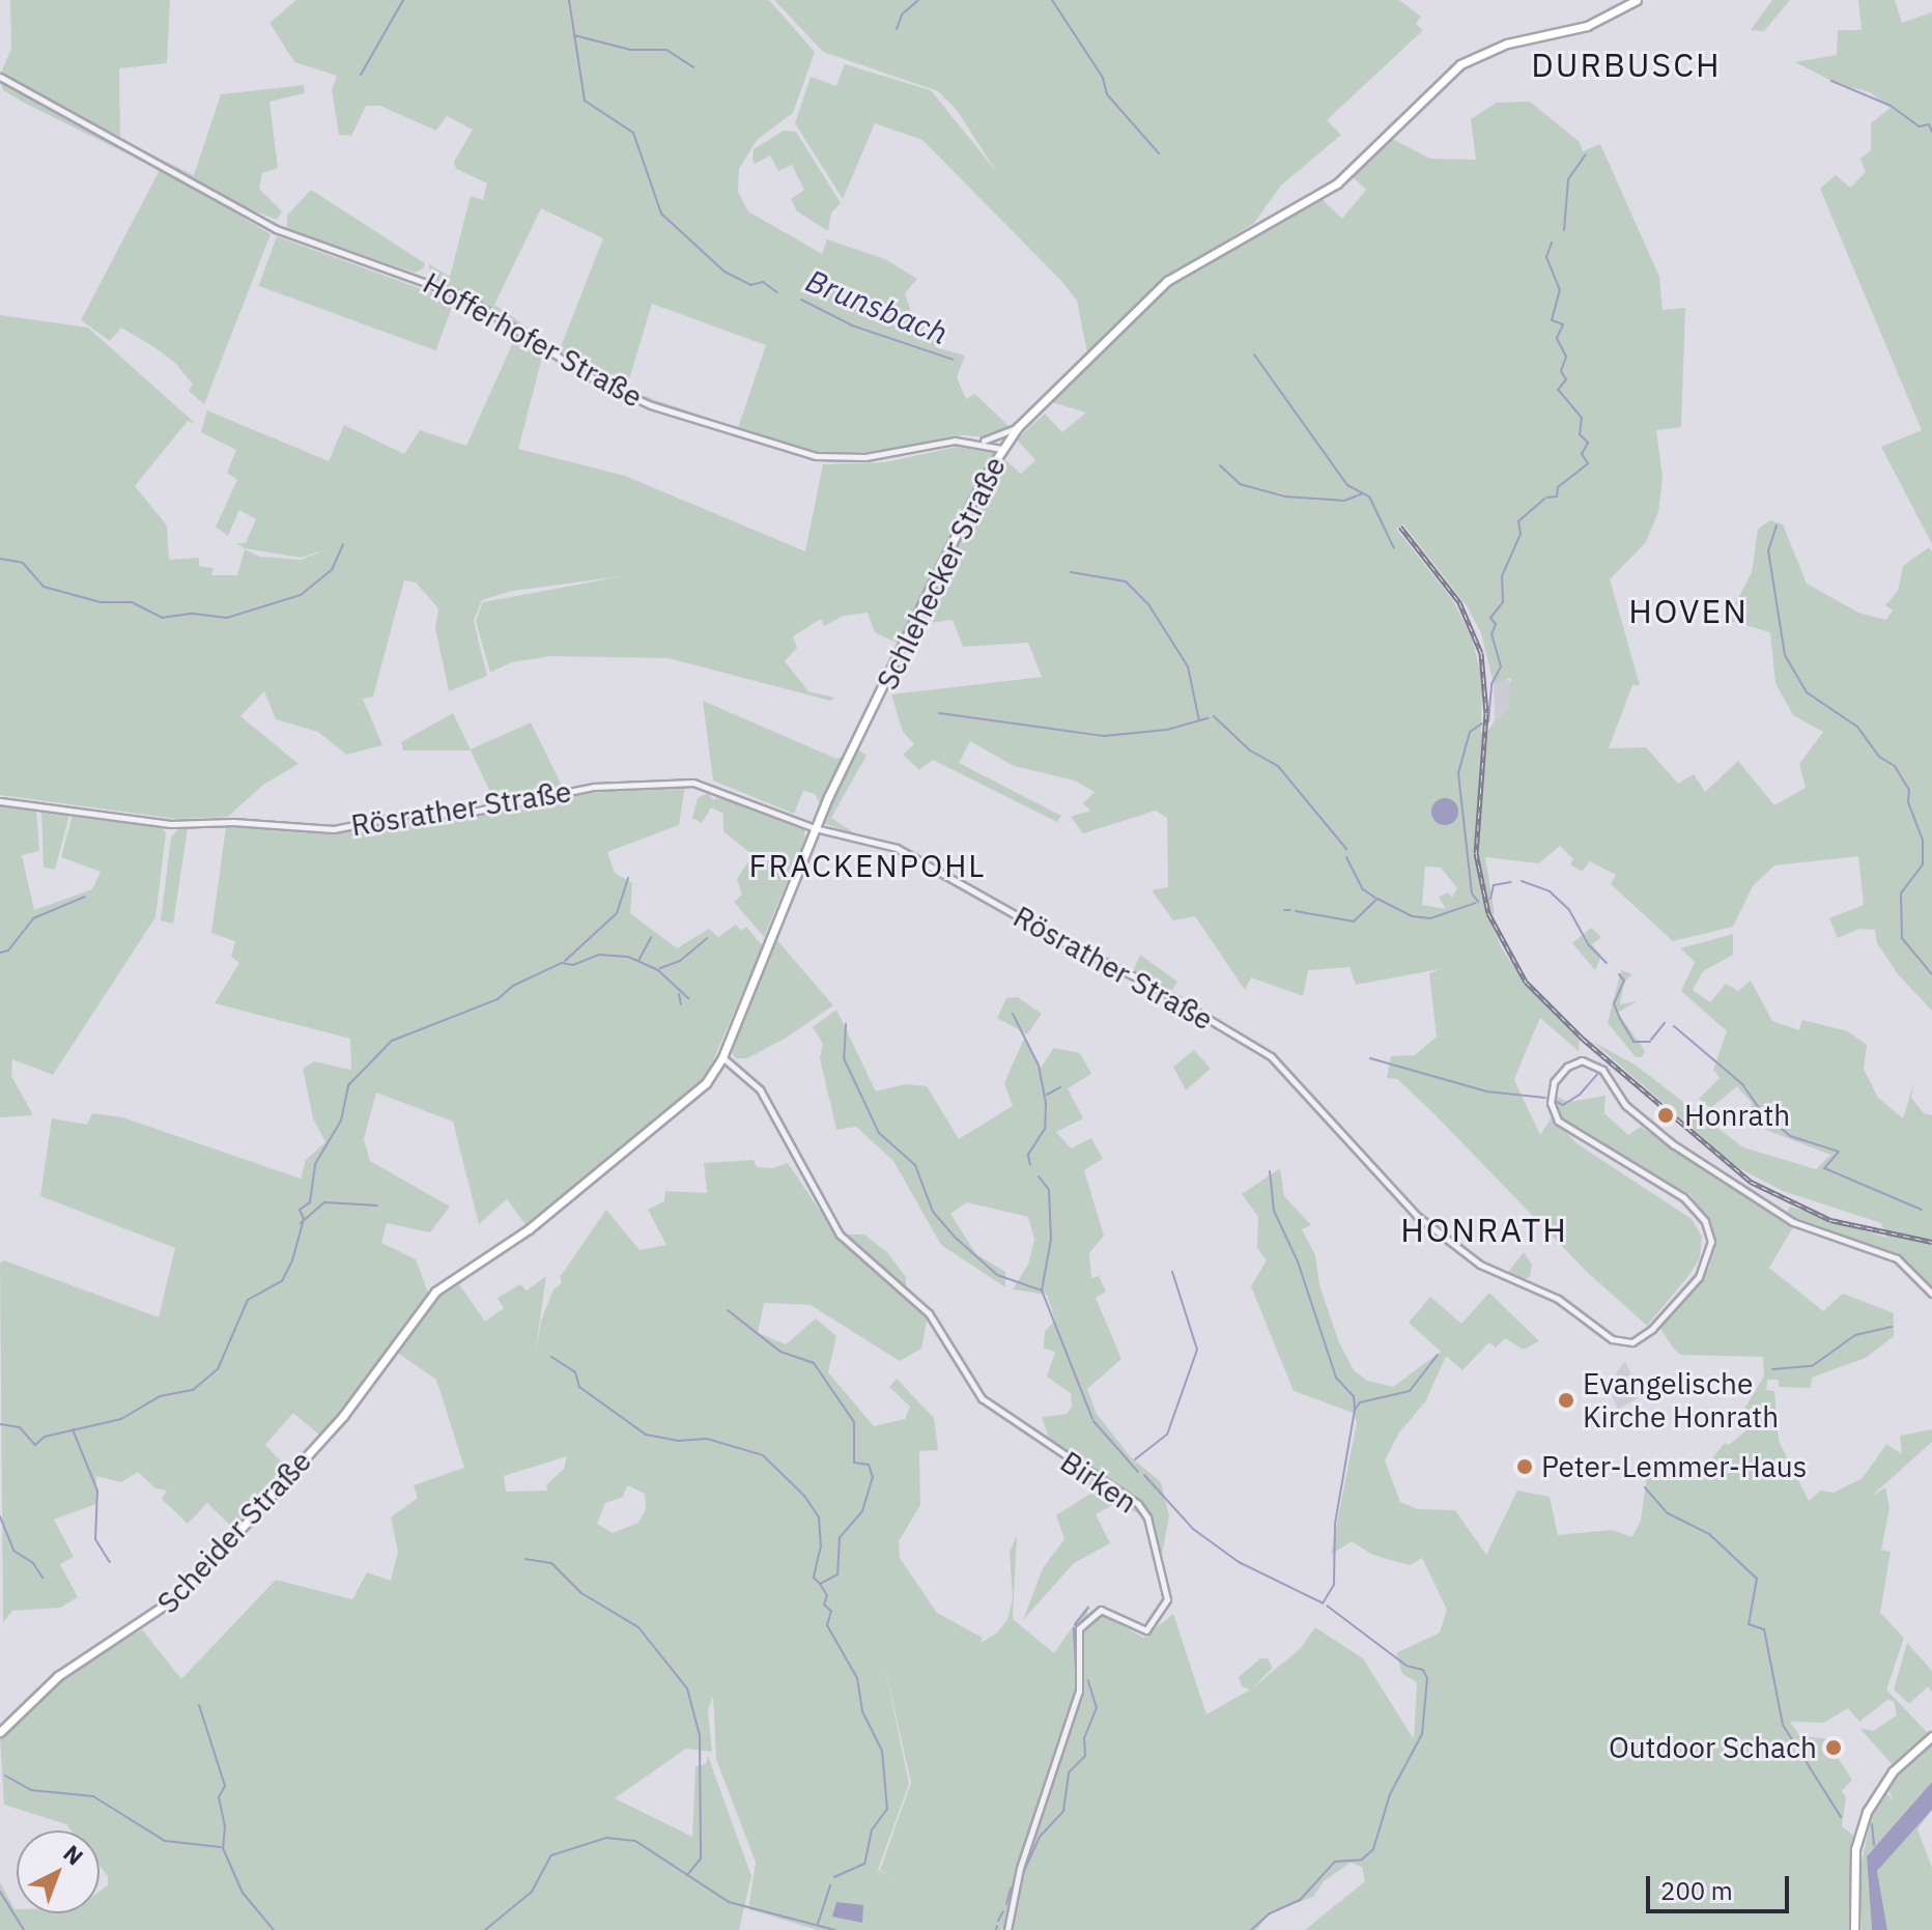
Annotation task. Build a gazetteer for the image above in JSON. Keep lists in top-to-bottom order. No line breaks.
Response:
{"streets":{"main road":["Schlehecker Straße","Scheider Straße"],"street":["Hofferhofer Straße","Rösrather Straße","Birken"]},"crossings":[["Hofferhofer Straße","Schlehecker Straße"],["Schlehecker Straße","Rösrather Straße"],["Schlehecker Straße","Birken"],["Schlehecker Straße","Scheider Straße"],["Birken","Scheider Straße"]],"districts":["DURBUSCH","HOVEN","FRACKENPOHL","HONRATH"],"water":["Brunsbach"],"places":["Honrath","Evangelische Kirche Honrath","Peter-Lemmer-Haus","Outdoor Schach"],"scale_bar":"200 m","north":"top right"}
